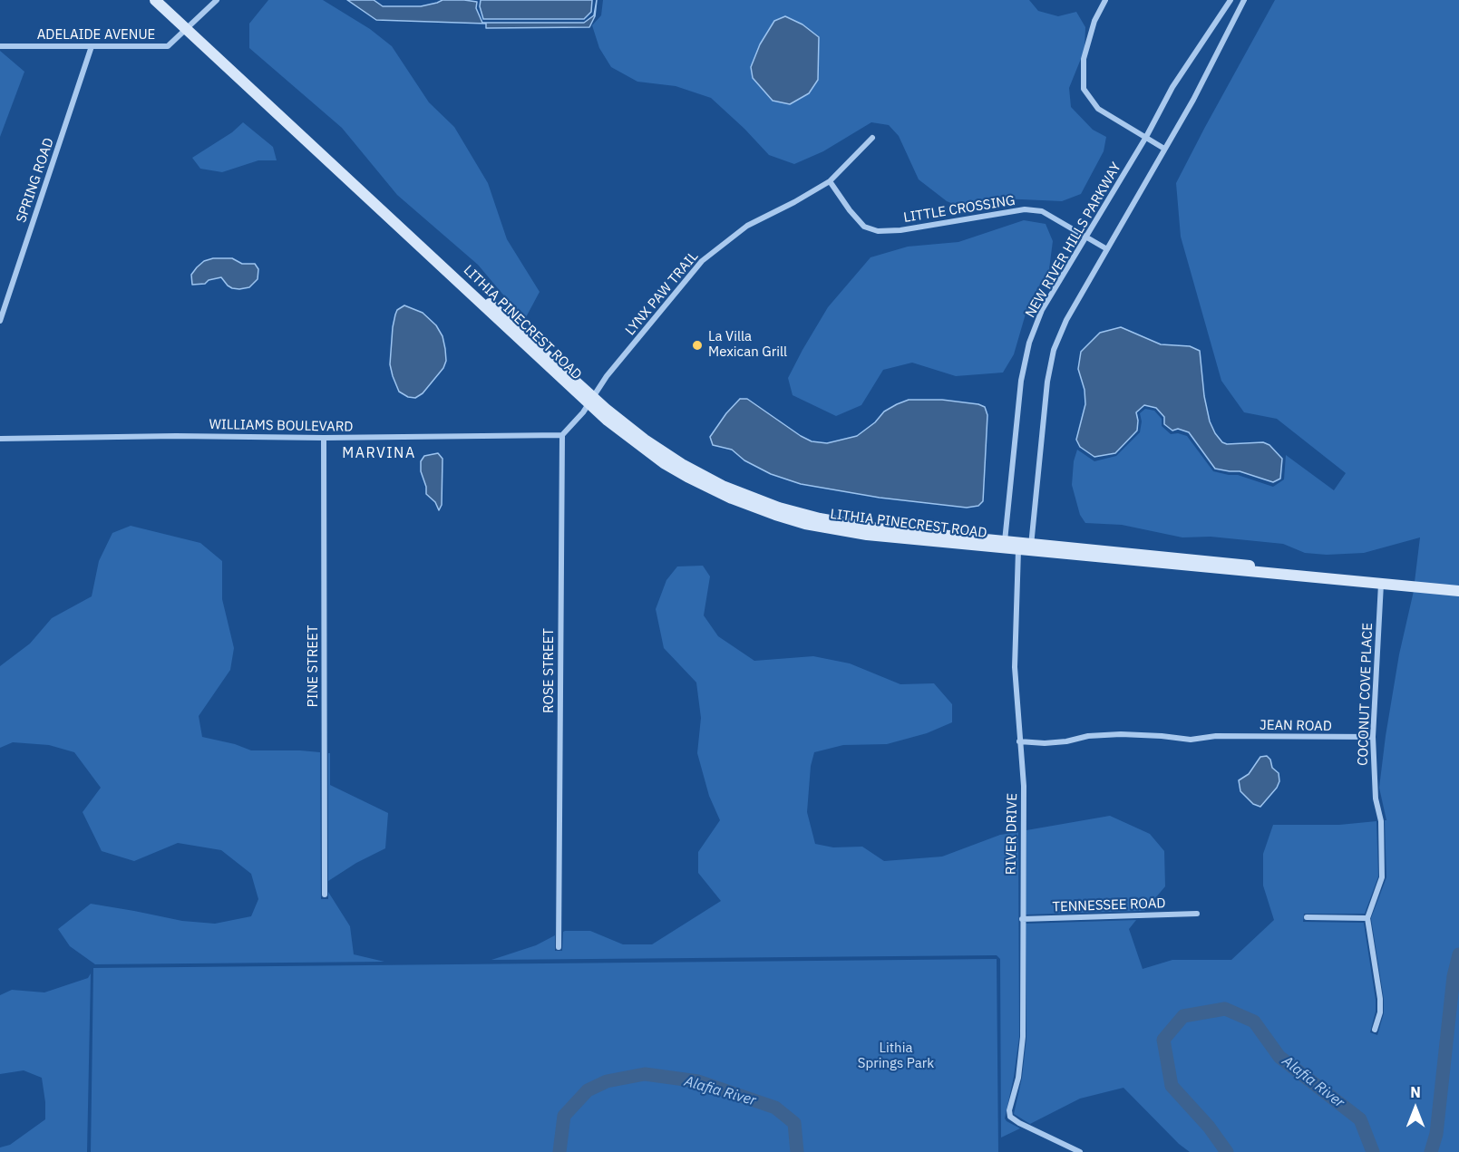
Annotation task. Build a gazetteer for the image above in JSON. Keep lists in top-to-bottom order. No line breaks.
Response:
{"streets":{"main road":["LITHIA PINECREST ROAD"],"street":["ADELAIDE AVENUE","SPRING ROAD","LITTLE CROSSING","NEW RIVER HILLS PARKWAY","LYNX PAW TRAIL","WILLIAMS BOULEVARD","PINE STREET","ROSE STREET","COCONUT COVE PLACE","JEAN ROAD","RIVER DRIVE","TENNESSEE ROAD"]},"crossings":[["ADELAIDE AVENUE","SPRING ROAD"],["ADELAIDE AVENUE","LITHIA PINECREST ROAD"],["LITTLE CROSSING","NEW RIVER HILLS PARKWAY"],["LITTLE CROSSING","LYNX PAW TRAIL"],["NEW RIVER HILLS PARKWAY","LITHIA PINECREST ROAD"],["LYNX PAW TRAIL","LITHIA PINECREST ROAD"],["LITHIA PINECREST ROAD","COCONUT COVE PLACE"],["LITHIA PINECREST ROAD","RIVER DRIVE"],["WILLIAMS BOULEVARD","PINE STREET"],["WILLIAMS BOULEVARD","ROSE STREET"],["COCONUT COVE PLACE","JEAN ROAD"],["JEAN ROAD","RIVER DRIVE"],["RIVER DRIVE","TENNESSEE ROAD"]],"districts":["MARVINA"],"water":["Alafia River"],"parks":["Lithia Springs Park"],"places":["La Villa Mexican Grill"],"north":"top"}
